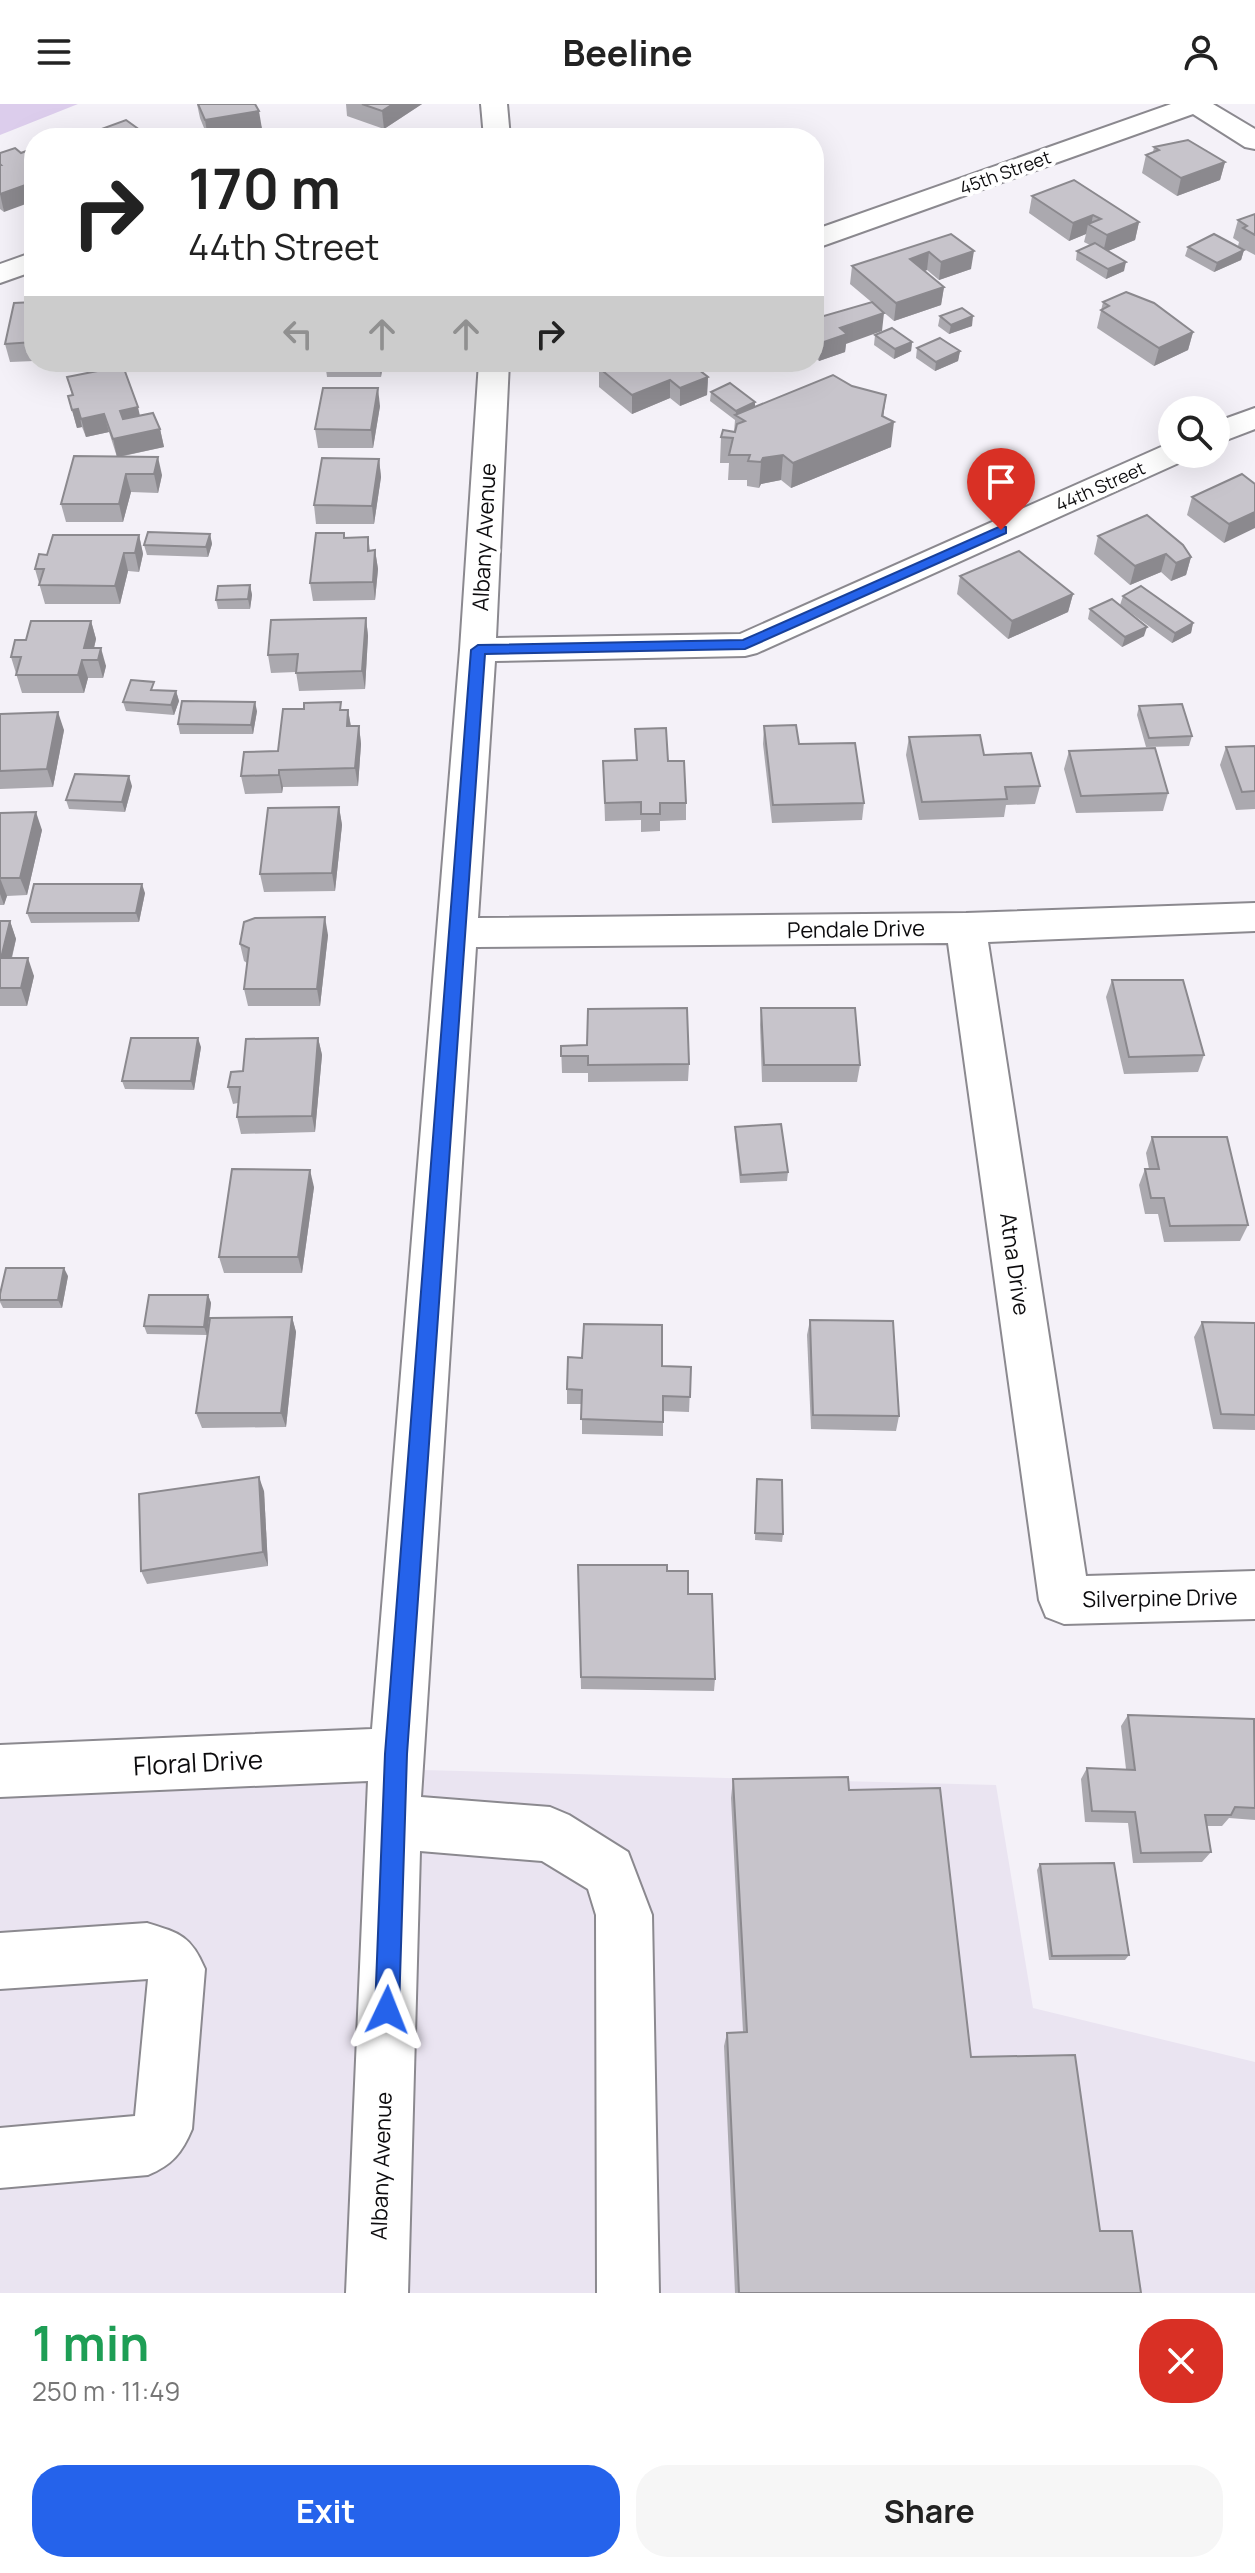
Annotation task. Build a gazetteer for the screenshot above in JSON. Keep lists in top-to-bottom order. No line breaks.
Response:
{"streets":{"street":["45th Street","44th Street","Albany Avenue","Pendale Drive","Atna Drive","Silverpine Drive","Floral Drive"]},"crossings":[["44th Street","Albany Avenue"],["Albany Avenue","Pendale Drive"],["Albany Avenue","Floral Drive"],["Pendale Drive","Atna Drive"],["Atna Drive","Silverpine Drive"]],"page":{"header":"Beeline","turn":["170 m","44th Street"],"heading":["1 min","250 m · 11:49"],"buttons":["Exit","Share"]}}
